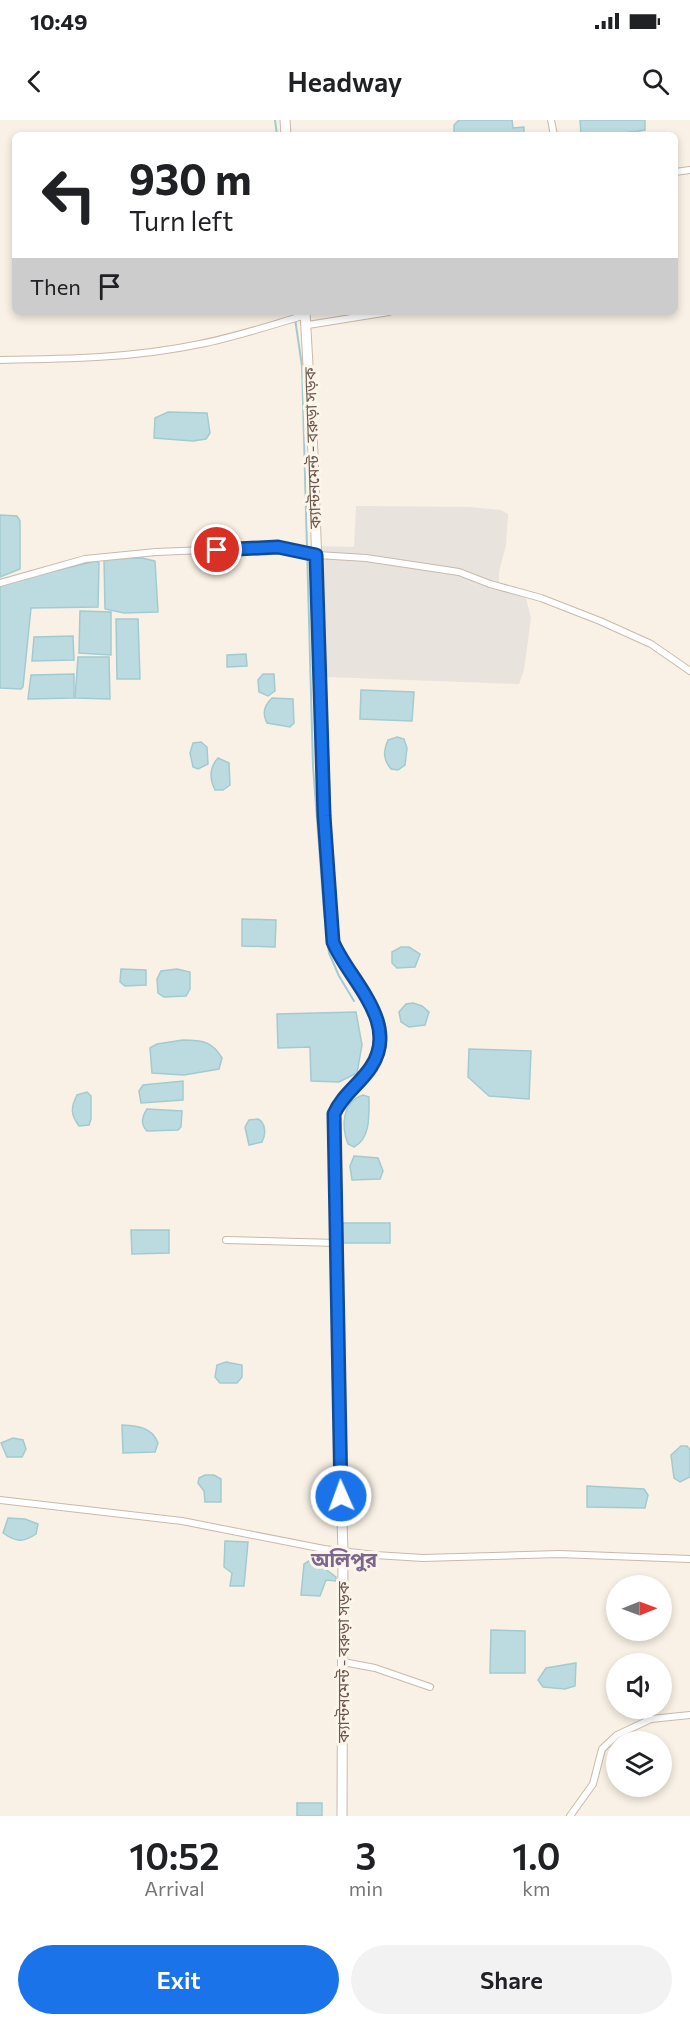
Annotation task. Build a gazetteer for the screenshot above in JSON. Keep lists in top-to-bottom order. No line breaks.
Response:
{"streets":{"main road":["ক্যান্টনমেন্ট - বরুড়া সড়ক"]},"districts":["অলিপুর"],"north":"right","page":{"status":"10:49","header":"Headway","turn":["930 m","Turn left"],"then":"Then","eta":["10:52","Arrival","3","min","1.0","km"],"buttons":["Exit","Share"]}}
